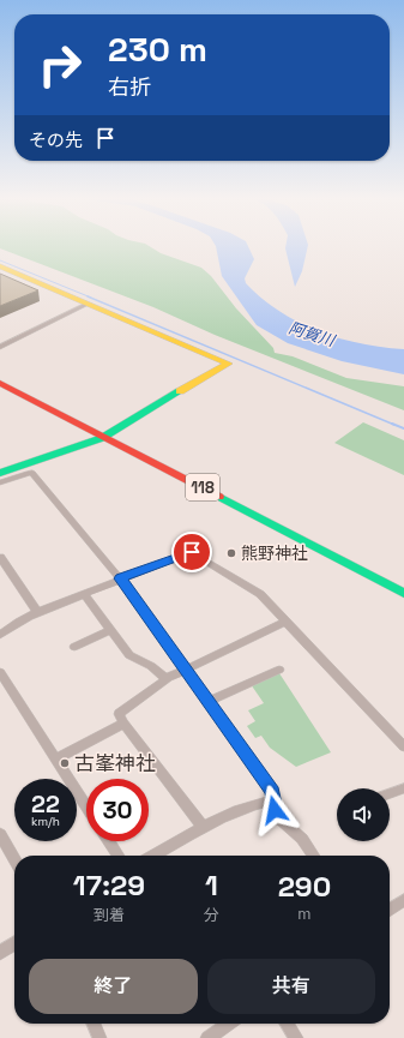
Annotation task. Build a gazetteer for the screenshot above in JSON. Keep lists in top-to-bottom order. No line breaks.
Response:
{"streets":{"main road":["118"]},"water":["阿賀川"],"places":["熊野神社","古峯神社"],"page":{"turn":["230 m","右折"],"then":"その先","speed":"22 km/h","limit":"30","eta":["17:29","到着","1","分","290","m"],"buttons":["終了","共有"]}}
